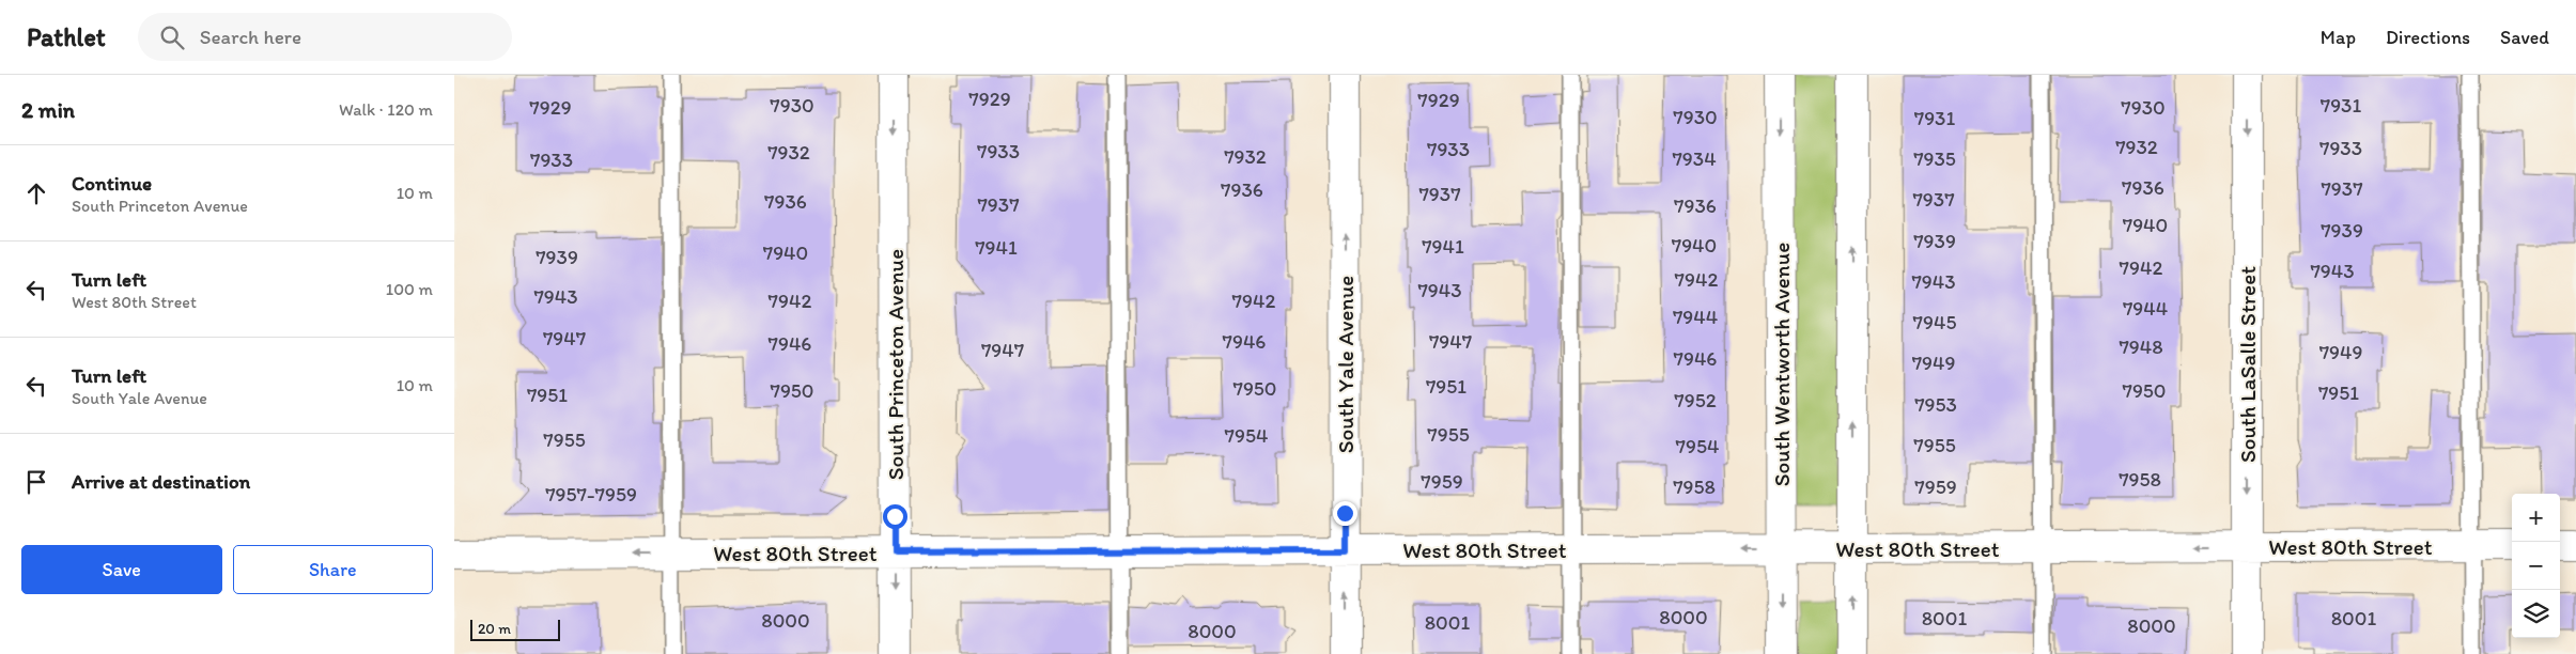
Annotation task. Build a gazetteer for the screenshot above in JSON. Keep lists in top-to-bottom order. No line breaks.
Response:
{"streets":{"street":["South Princeton Avenue","South Yale Avenue","South Wentworth Avenue","South LaSalle Street","West 80th Street"]},"crossings":[["South Princeton Avenue","West 80th Street"],["South Yale Avenue","West 80th Street"],["South Wentworth Avenue","West 80th Street"],["South LaSalle Street","West 80th Street"]],"one_way":["South Princeton Avenue","South Yale Avenue","South LaSalle Street"],"house_numbers":["7929","7929","7930","7931","7929","7930","7930","7931","7932","7933","7933","7933","7932","7932","7934","7935","7933","7936","7937","7936","7937","7937","7936","7937","7936","7940","7939","7939","7940","7941","7941","7940","7939","7942","7943","7942","7943","7943","7943","7942","7942","7944","7944","7945","7947","7946","7947","7946","7948","7947","7949","7946","7949","7951","7950","7950","7950","7951","7951","7952","7953","7955","7954","7955","7955","7954","7958","7959","7958","7959","7957-7959","8000","8001","8001","8000","8001","8000","8000"],"scale_bar":"20 m","page":{"header":"Pathlet","search":"Search here","nav":["Map","Directions","Saved"],"heading":["2 min","Walk · 120 m"],"list":[["Continue","South Princeton Avenue","10 m"],["Turn left","West 80th Street","100 m"],["Turn left","South Yale Avenue","10 m"],"Arrive at destination"],"map_buttons":["+","−"],"buttons":["Save","Share"],"scale":"20 m"}}
